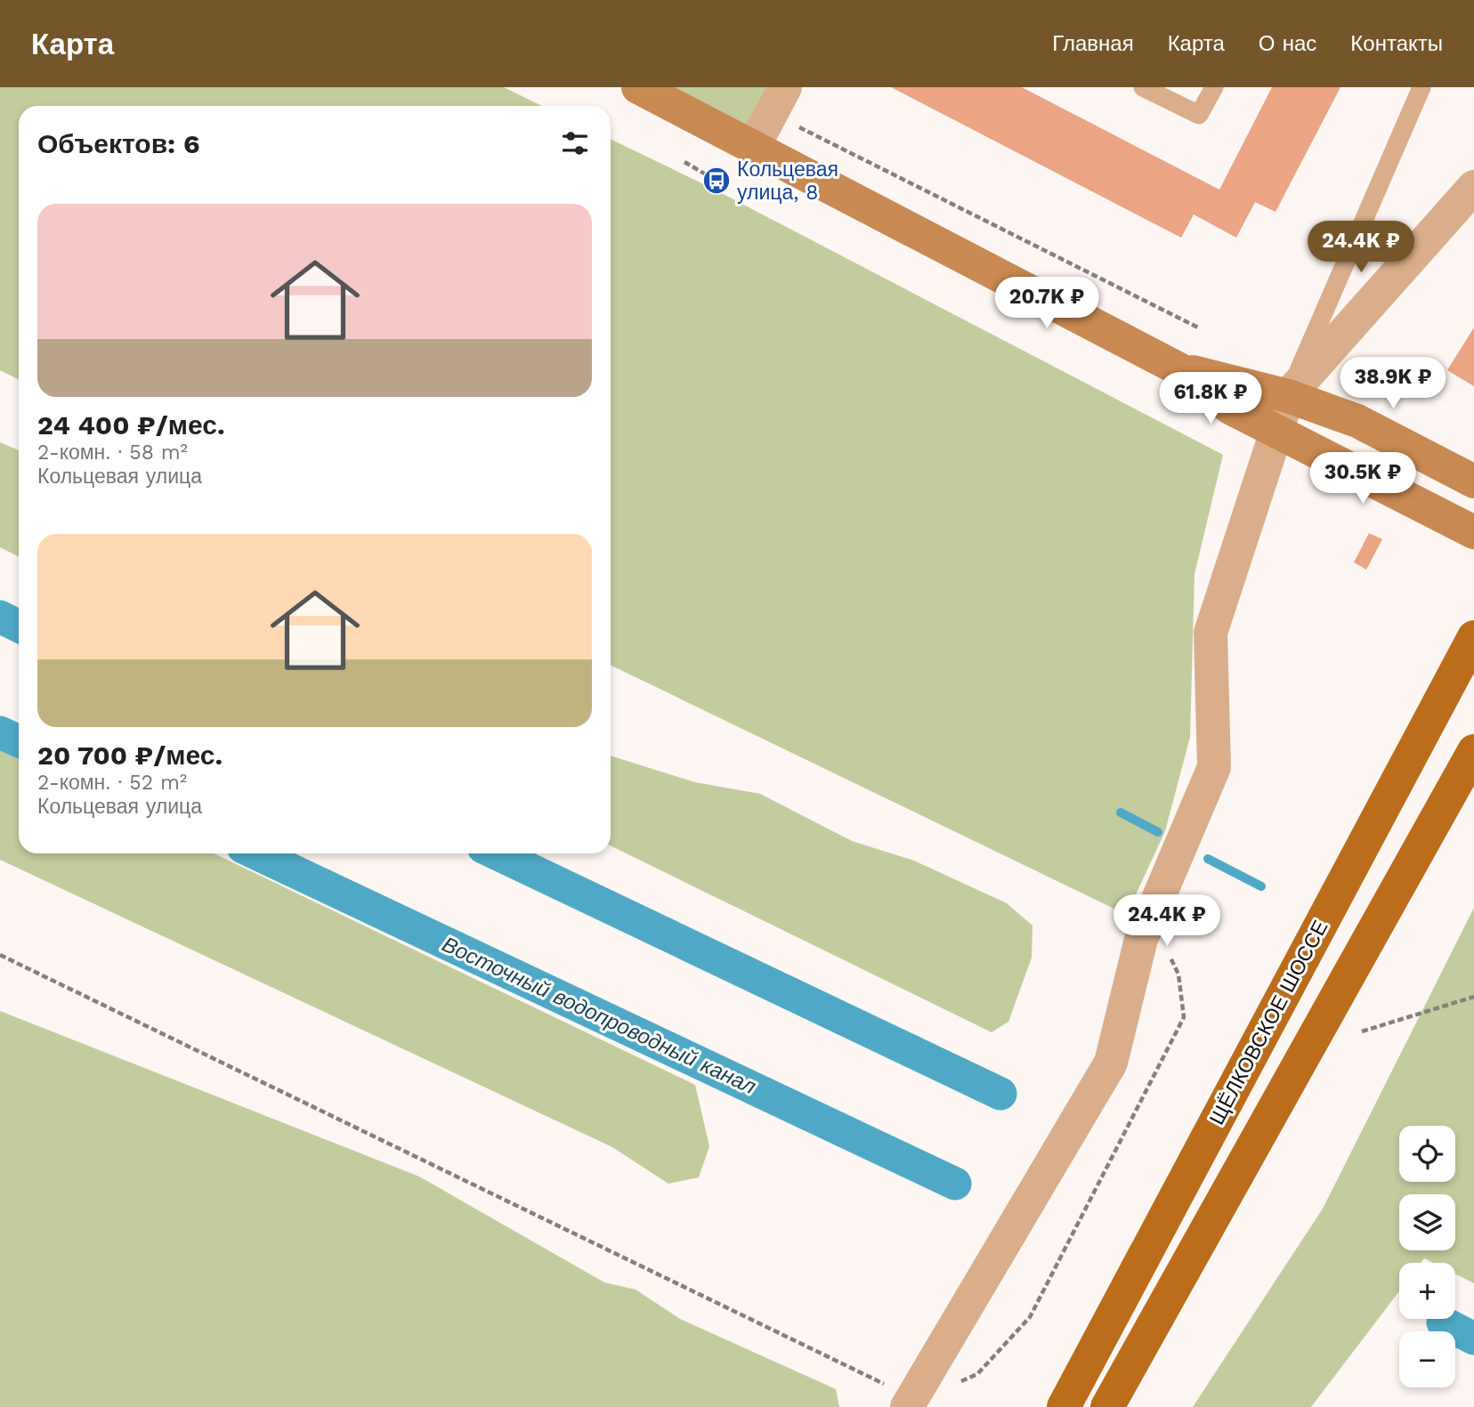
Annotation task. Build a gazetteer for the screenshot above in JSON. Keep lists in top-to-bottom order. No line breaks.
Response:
{"streets":{"main road":["ЩЁЛКОВСКОЕ ШОССЕ"]},"water":["Восточный водопроводный канал"],"places":{"bus stop":["Кольцевая улица, 8"]},"page":{"header":"Карта","nav":["Главная","Карта","О нас","Контакты"],"heading":"Объектов: 6","list":[{"name":"24 400 ₽/мес.","note":"2-комн. · 58 m² · Кольцевая улица"},{"name":"20 700 ₽/мес.","note":"2-комн. · 52 m² · Кольцевая улица"}],"price":["24.4K ₽","20.7K ₽","38.9K ₽","61.8K ₽","30.5K ₽","24.4K ₽"],"map_buttons":["+","−"]}}
